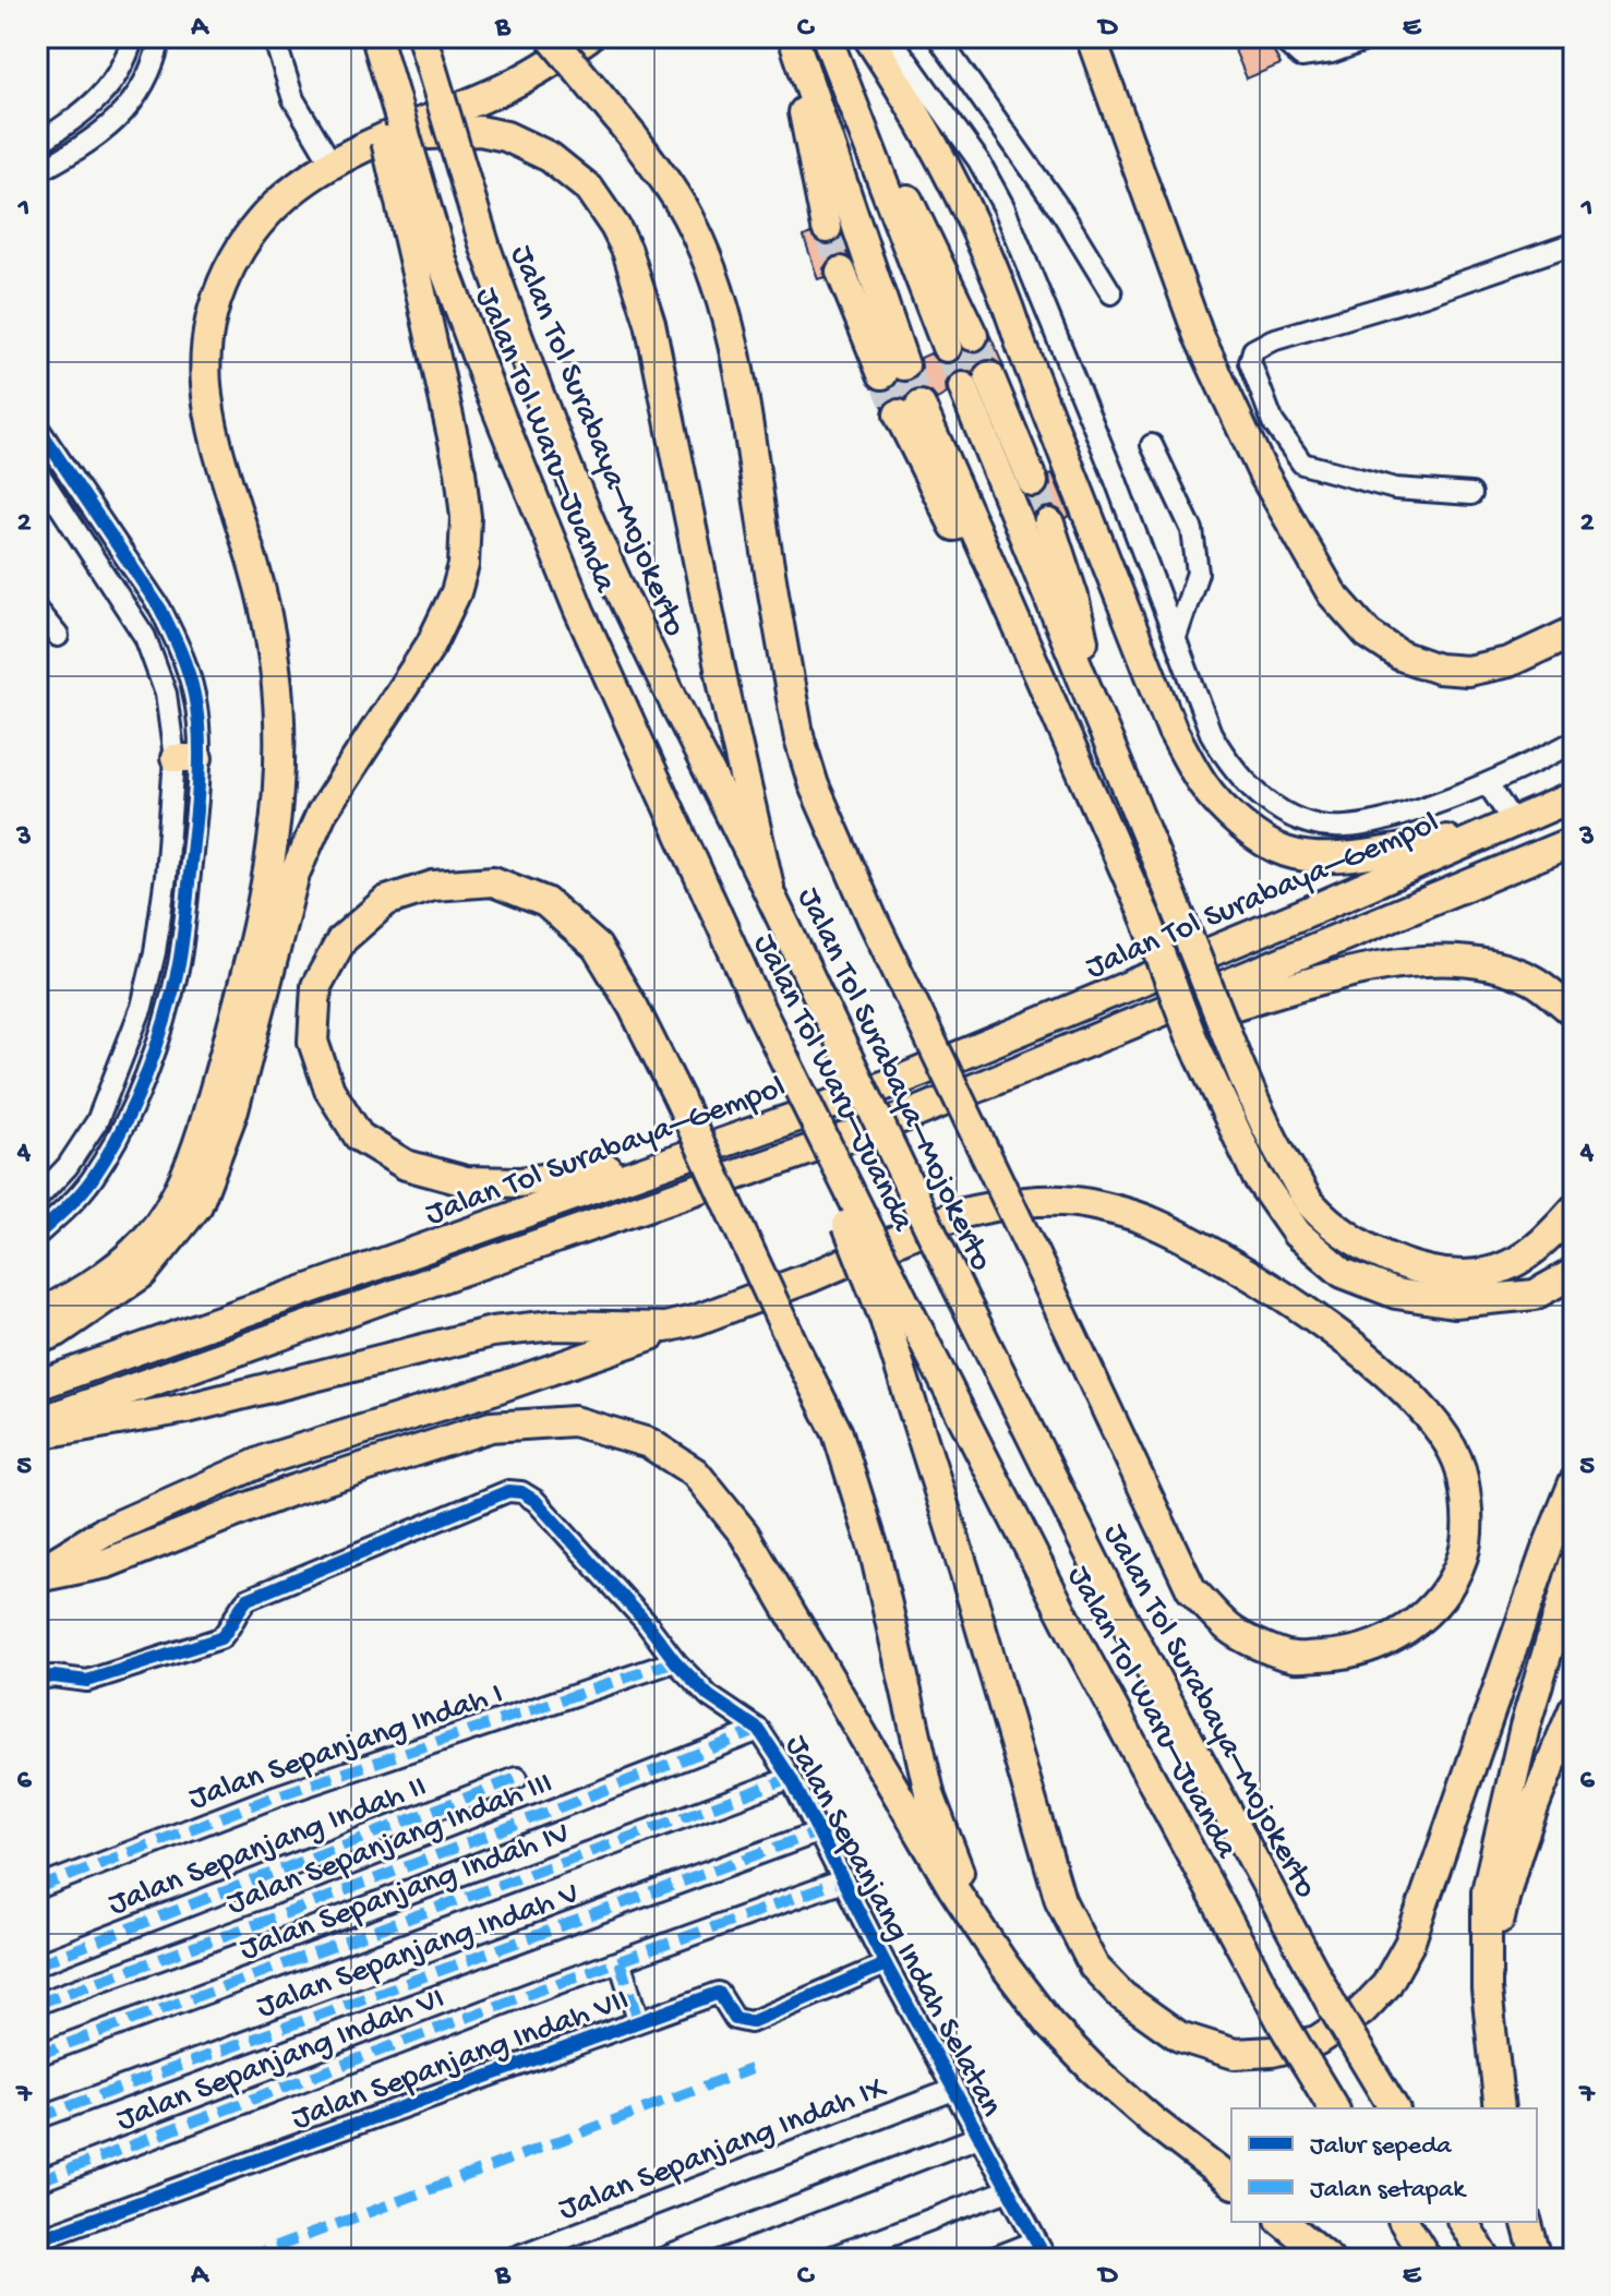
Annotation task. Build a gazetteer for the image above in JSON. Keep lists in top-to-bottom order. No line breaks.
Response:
{"streets":{"highway":["Jalan Tol Waru–Juanda","Jalan Tol Surabaya–Mojokerto","Jalan Tol Surabaya–Gempol"],"street":["Jalan Sepanjang Indah I","Jalan Sepanjang Indah III","Jalan Sepanjang Indah II","Jalan Sepanjang Indah IV","Jalan Sepanjang Indah Selatan","Jalan Sepanjang Indah V","Jalan Sepanjang Indah VI","Jalan Sepanjang Indah VII","Jalan Sepanjang Indah IX"]},"crossings":[["Jalan Sepanjang Indah I","Jalan Sepanjang Indah Selatan"],["Jalan Sepanjang Indah III","Jalan Sepanjang Indah Selatan"],["Jalan Sepanjang Indah IV","Jalan Sepanjang Indah Selatan"],["Jalan Sepanjang Indah Selatan","Jalan Sepanjang Indah V"],["Jalan Sepanjang Indah Selatan","Jalan Sepanjang Indah VI"],["Jalan Sepanjang Indah Selatan","Jalan Sepanjang Indah VII"],["Jalan Sepanjang Indah Selatan","Jalan Sepanjang Indah IX"]],"legend":["Jalur sepeda","Jalan setapak"],"grid":{"columns":["A","B","C","D","E"],"rows":["1","2","3","4","5","6","7"]}}
